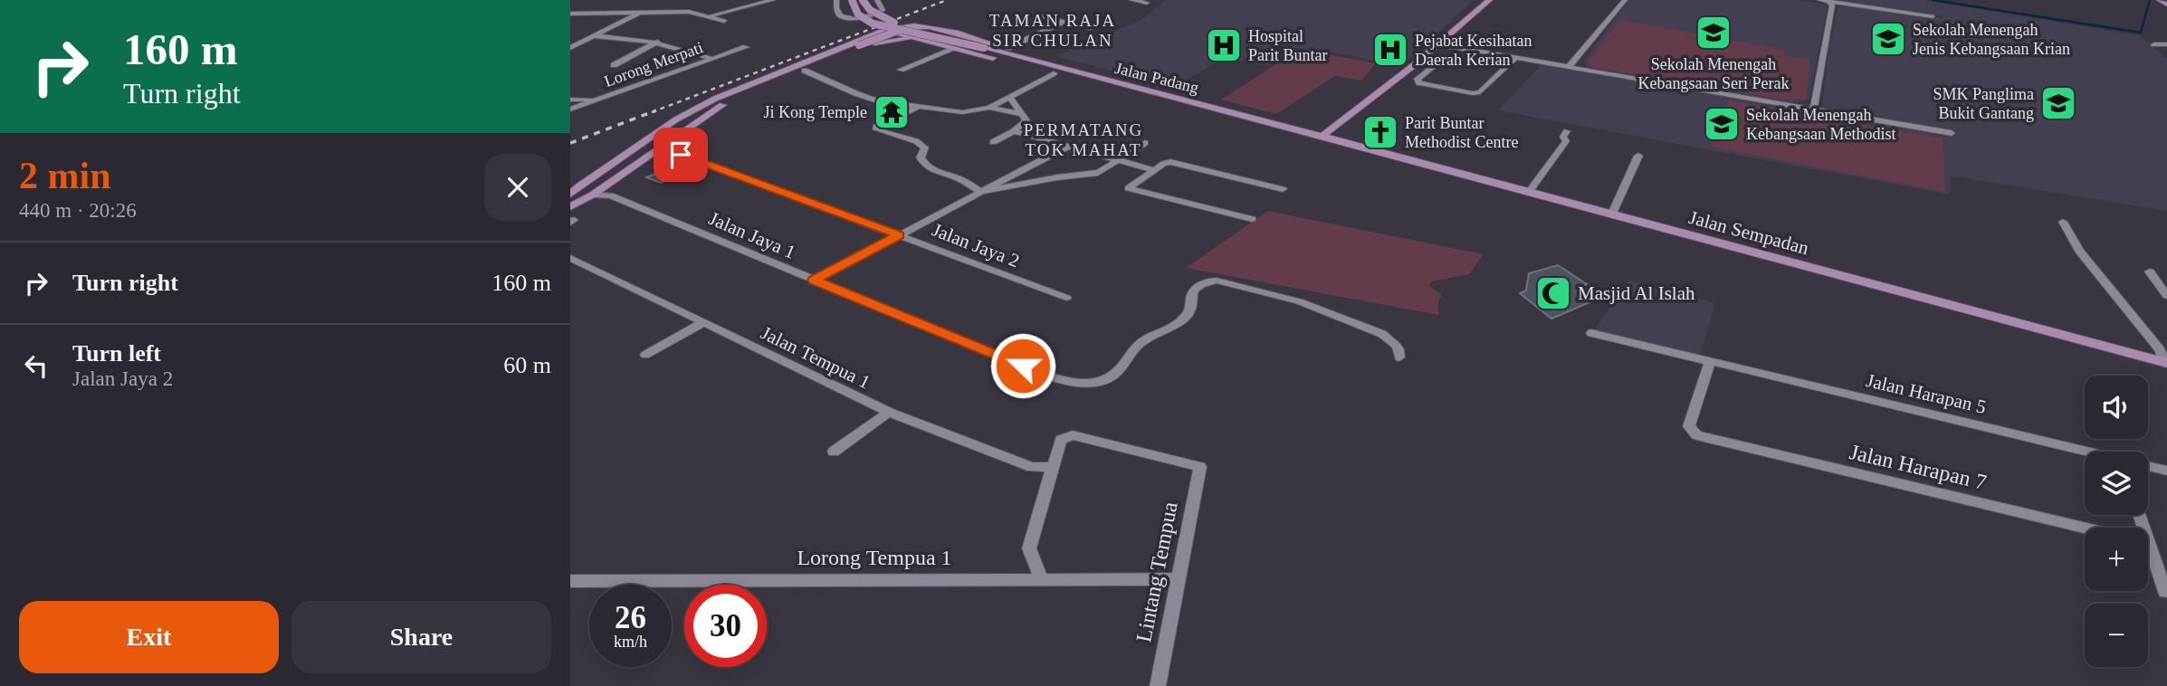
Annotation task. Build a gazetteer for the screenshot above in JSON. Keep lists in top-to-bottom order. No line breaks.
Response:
{"streets":{"street":["Lorong Merpati","Jalan Padang","Jalan Sempadan","Jalan Jaya 1","Jalan Jaya 2","Jalan Tempua 1","Jalan Harapan 5","Jalan Harapan 7","Lorong Tempua 1","Lintang Tempua"]},"crossings":[["Jalan Padang","Jalan Sempadan"],["Jalan Tempua 1","Lintang Tempua"],["Jalan Harapan 5","Jalan Harapan 7"],["Lorong Tempua 1","Lintang Tempua"]],"districts":["TAMAN RAJA SIR CHULAN","PERMATANG TOK MAHAT"],"places":{"school or university":["Sekolah Menengah Kebangsaan Seri Perak","Sekolah Menengah Jenis Kebangsaan Krian","SMK Panglima Bukit Gantang","Sekolah Menengah Kebangsaan Methodist"],"hospital":["Hospital Parit Buntar","Pejabat Kesihatan Daerah Kerian"],"temple":["Ji Kong Temple"],"church":["Parit Buntar Methodist Centre"],"mosque":["Masjid Al Islah"]},"page":{"turn":["160 m","Turn right"],"heading":["2 min","440 m · 20:26"],"list":[{"name":"Turn right","value":"160 m"},{"name":"Turn left","note":"Jalan Jaya 2","value":"60 m"}],"map_buttons":["+","−"],"speed":"26 km/h","limit":"30","buttons":["Exit","Share"]}}
